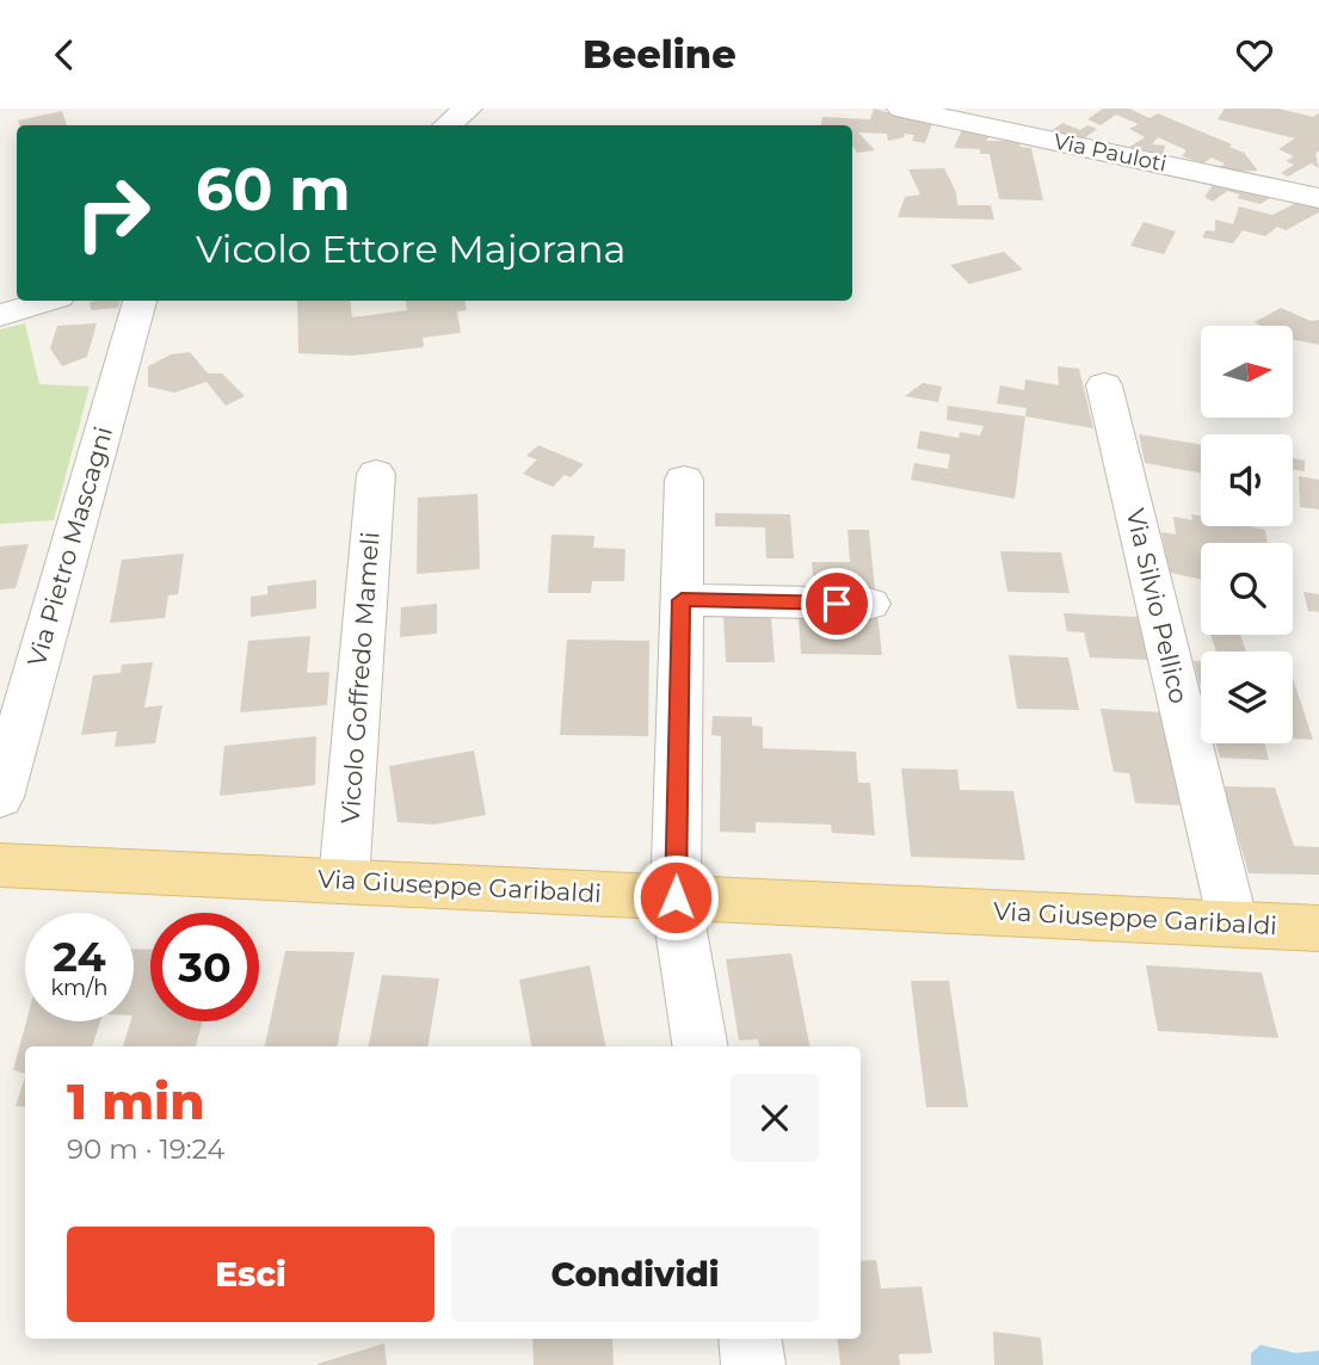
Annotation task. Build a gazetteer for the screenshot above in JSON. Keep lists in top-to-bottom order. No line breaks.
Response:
{"streets":{"main road":["Via Giuseppe Garibaldi"],"street":["Via Pauloti","Via Pietro Mascagni","Via Silvio Pellico","Vicolo Goffredo Mameli"]},"crossings":[["Via Silvio Pellico","Via Giuseppe Garibaldi"],["Vicolo Goffredo Mameli","Via Giuseppe Garibaldi"]],"north":"right","page":{"header":"Beeline","turn":["60 m","Vicolo Ettore Majorana"],"speed":"24 km/h","limit":"30","heading":["1 min","90 m · 19:24"],"buttons":["Esci","Condividi"]}}
